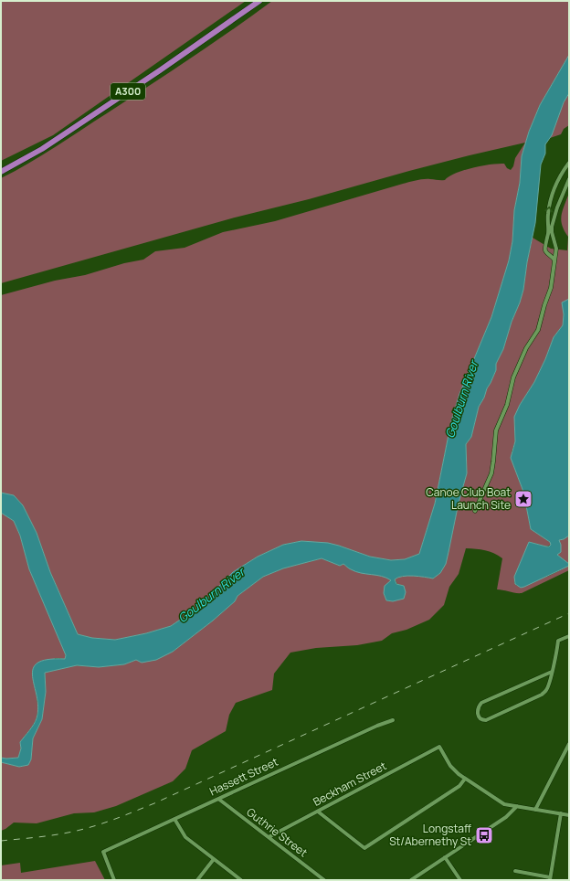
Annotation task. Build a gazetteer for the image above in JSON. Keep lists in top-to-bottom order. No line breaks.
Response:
{"streets":{"highway":["A300"],"street":["Hassett Street","Beckham Street","Guthrie Street"]},"crossings":[["Hassett Street","Guthrie Street"],["Beckham Street","Guthrie Street"]],"water":["Goulburn River"],"places":{"place":["Canoe Club Boat Launch Site"],"bus stop":["Longstaff St/Abernethy St"]}}
